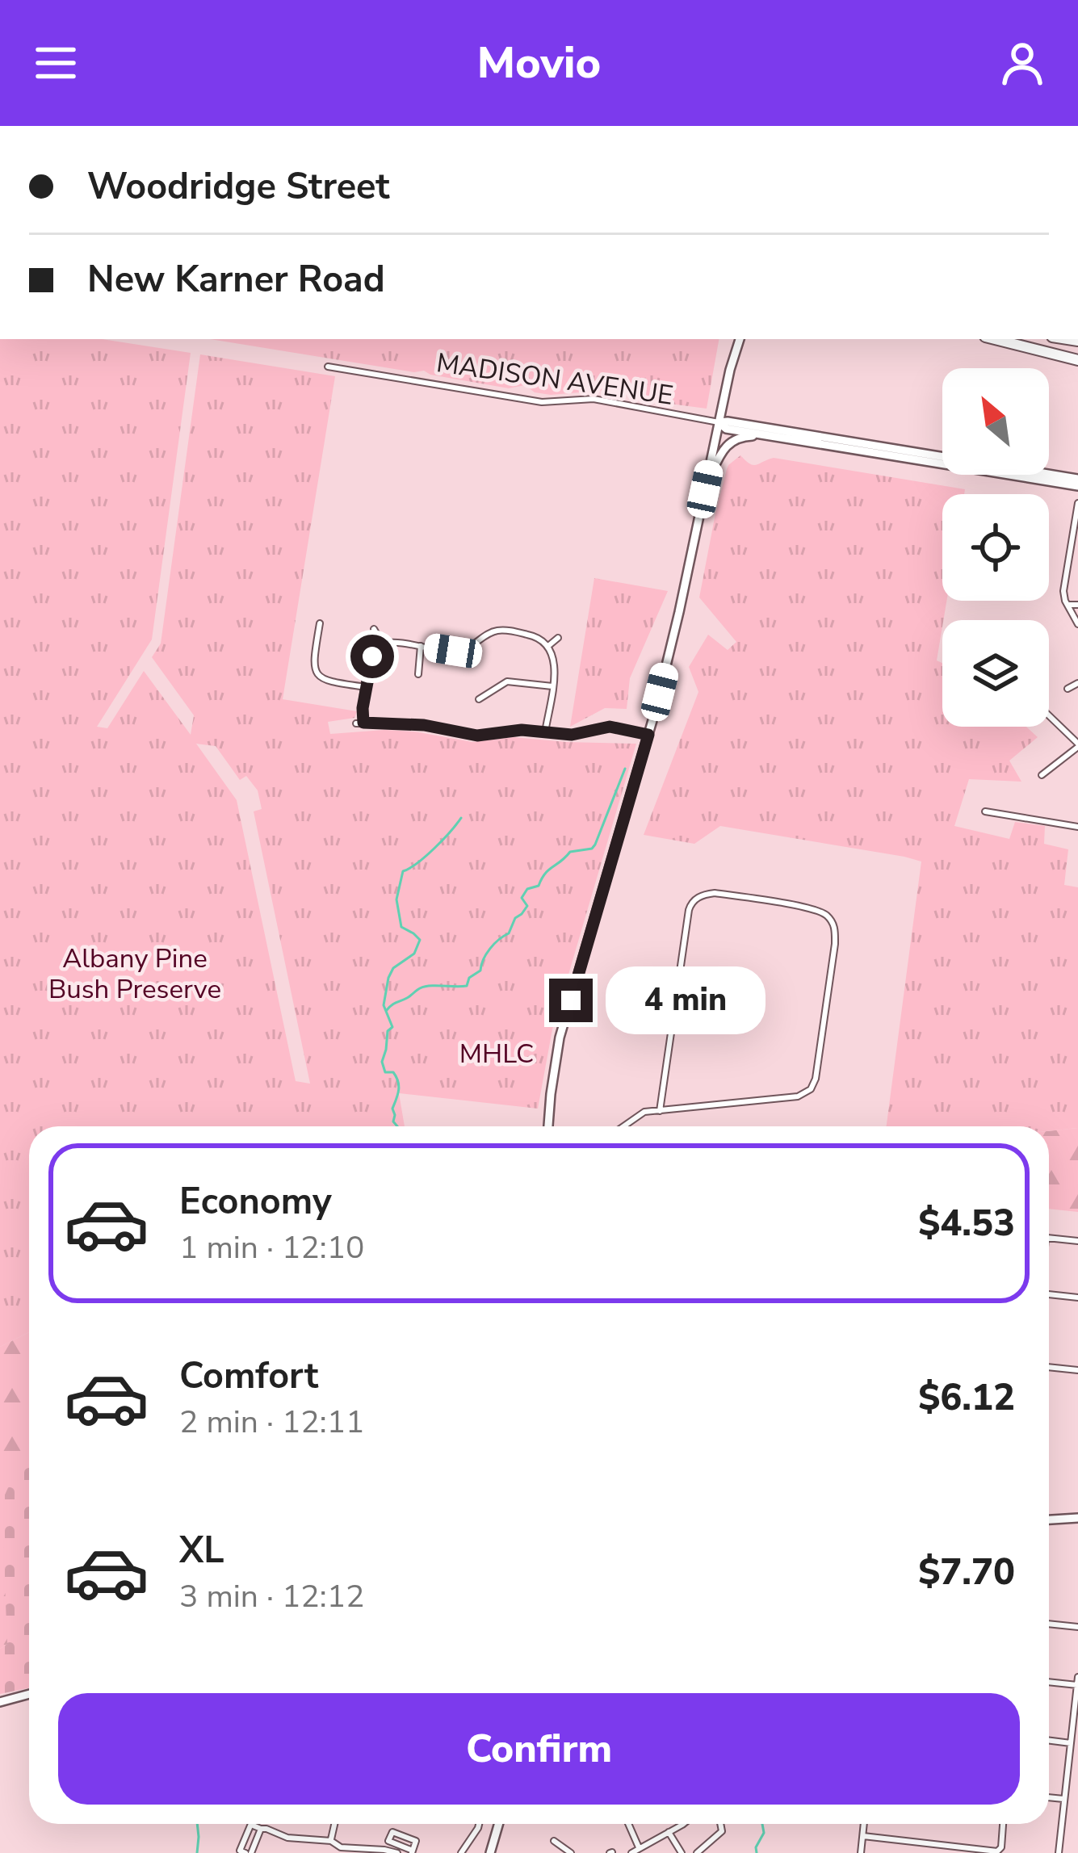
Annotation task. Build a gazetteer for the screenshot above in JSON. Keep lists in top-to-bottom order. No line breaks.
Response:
{"streets":{"street":["MADISON AVENUE"]},"parks":["Albany Pine Bush Preserve","MHLC"],"north":"top left","page":{"header":"Movio","banner":["Woodridge Street","New Karner Road"],"bubble":"4 min","list":[{"name":"Economy","note":"1 min · 12:10","value":"$4.53"},{"name":"Comfort","note":"2 min · 12:11","value":"$6.12"},{"name":"XL","note":"3 min · 12:12","value":"$7.70"}],"buttons":"Confirm"}}
